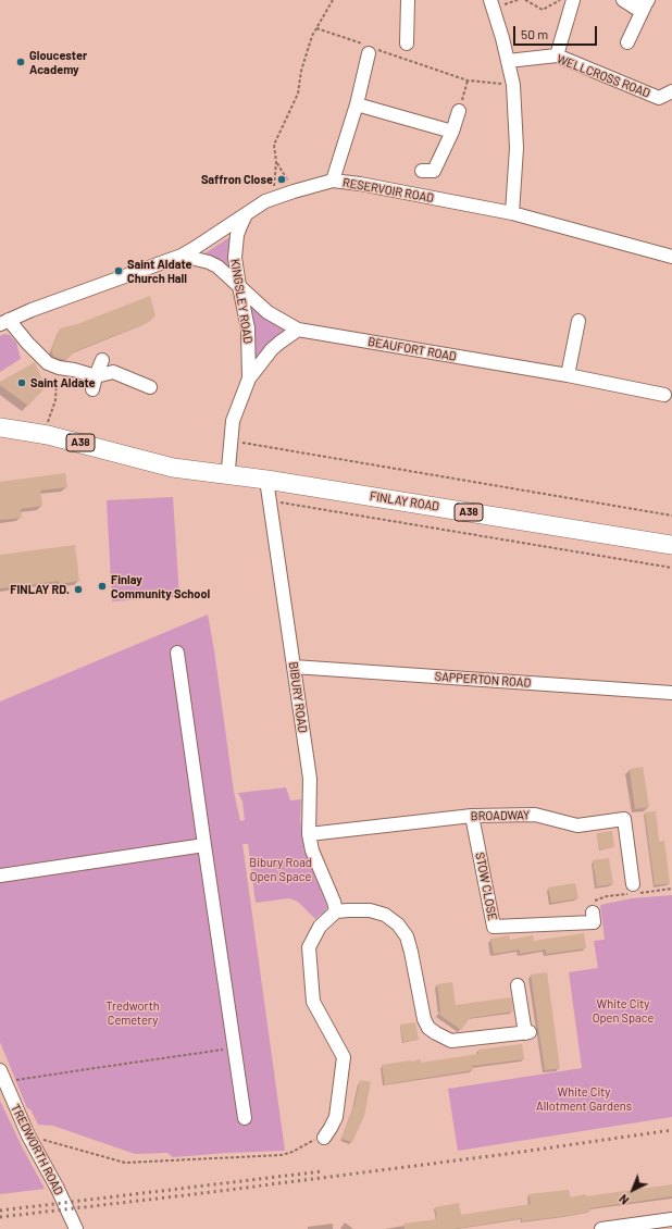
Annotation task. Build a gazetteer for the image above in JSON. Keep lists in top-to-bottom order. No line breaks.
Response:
{"streets":{"highway":["A38","FINLAY ROAD"],"street":["WELLCROSS ROAD","RESERVOIR ROAD","KINGSLEY ROAD","BEAUFORT ROAD","SAPPERTON ROAD","BIBURY ROAD","BROADWAY","STOW CLOSE","TREDWORTH ROAD"]},"crossings":[["RESERVOIR ROAD","KINGSLEY ROAD"],["RESERVOIR ROAD","BEAUFORT ROAD"],["KINGSLEY ROAD","BEAUFORT ROAD"],["KINGSLEY ROAD","A38"],["A38","FINLAY ROAD"],["A38","BIBURY ROAD"],["FINLAY ROAD","BIBURY ROAD"],["SAPPERTON ROAD","BIBURY ROAD"],["BIBURY ROAD","BROADWAY"],["BROADWAY","STOW CLOSE"]],"parks":["Bibury Road Open Space","White City Open Space","Tredworth Cemetery","White City Allotment Gardens"],"places":["Gloucester Academy","Saffron Close","Saint Aldate Church Hall","Saint Aldate","Finlay Community School","FINLAY RD."],"scale_bar":"50 m","north":"bottom left"}
